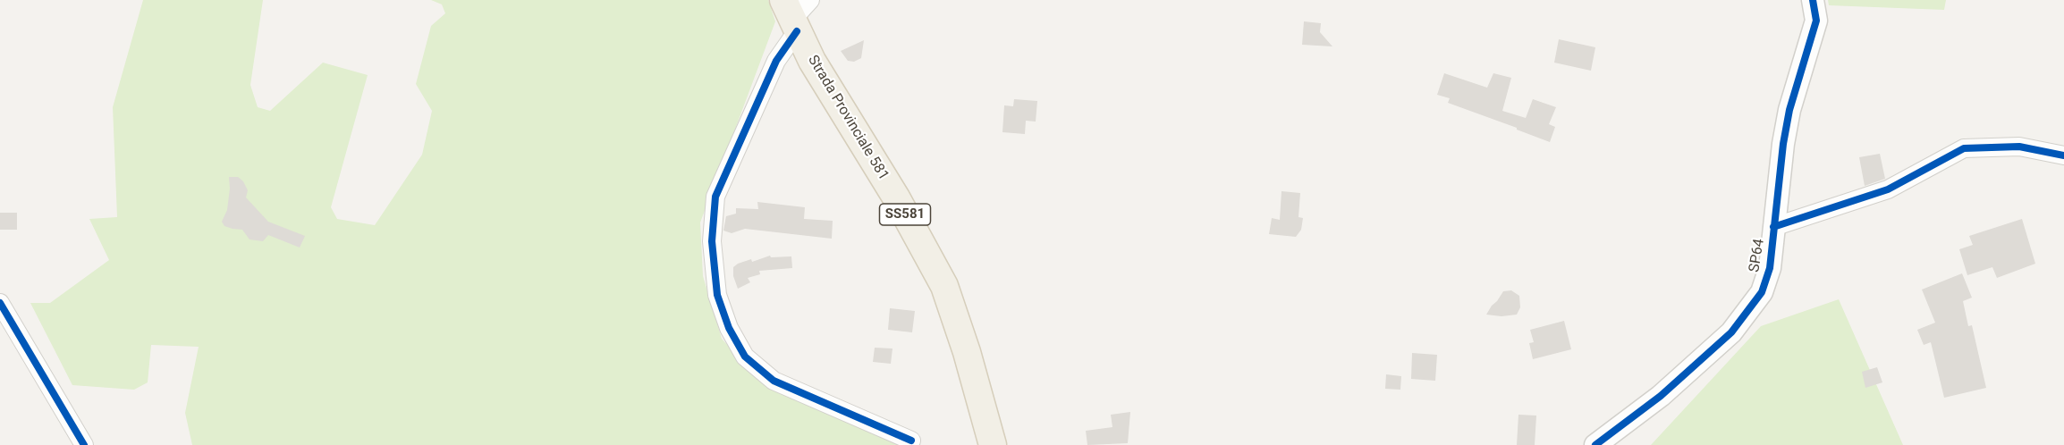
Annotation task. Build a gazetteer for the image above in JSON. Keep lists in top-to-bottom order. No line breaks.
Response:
{"streets":{"main road":["Strada Provinciale 581","SS581"],"street":["SP64"]}}
